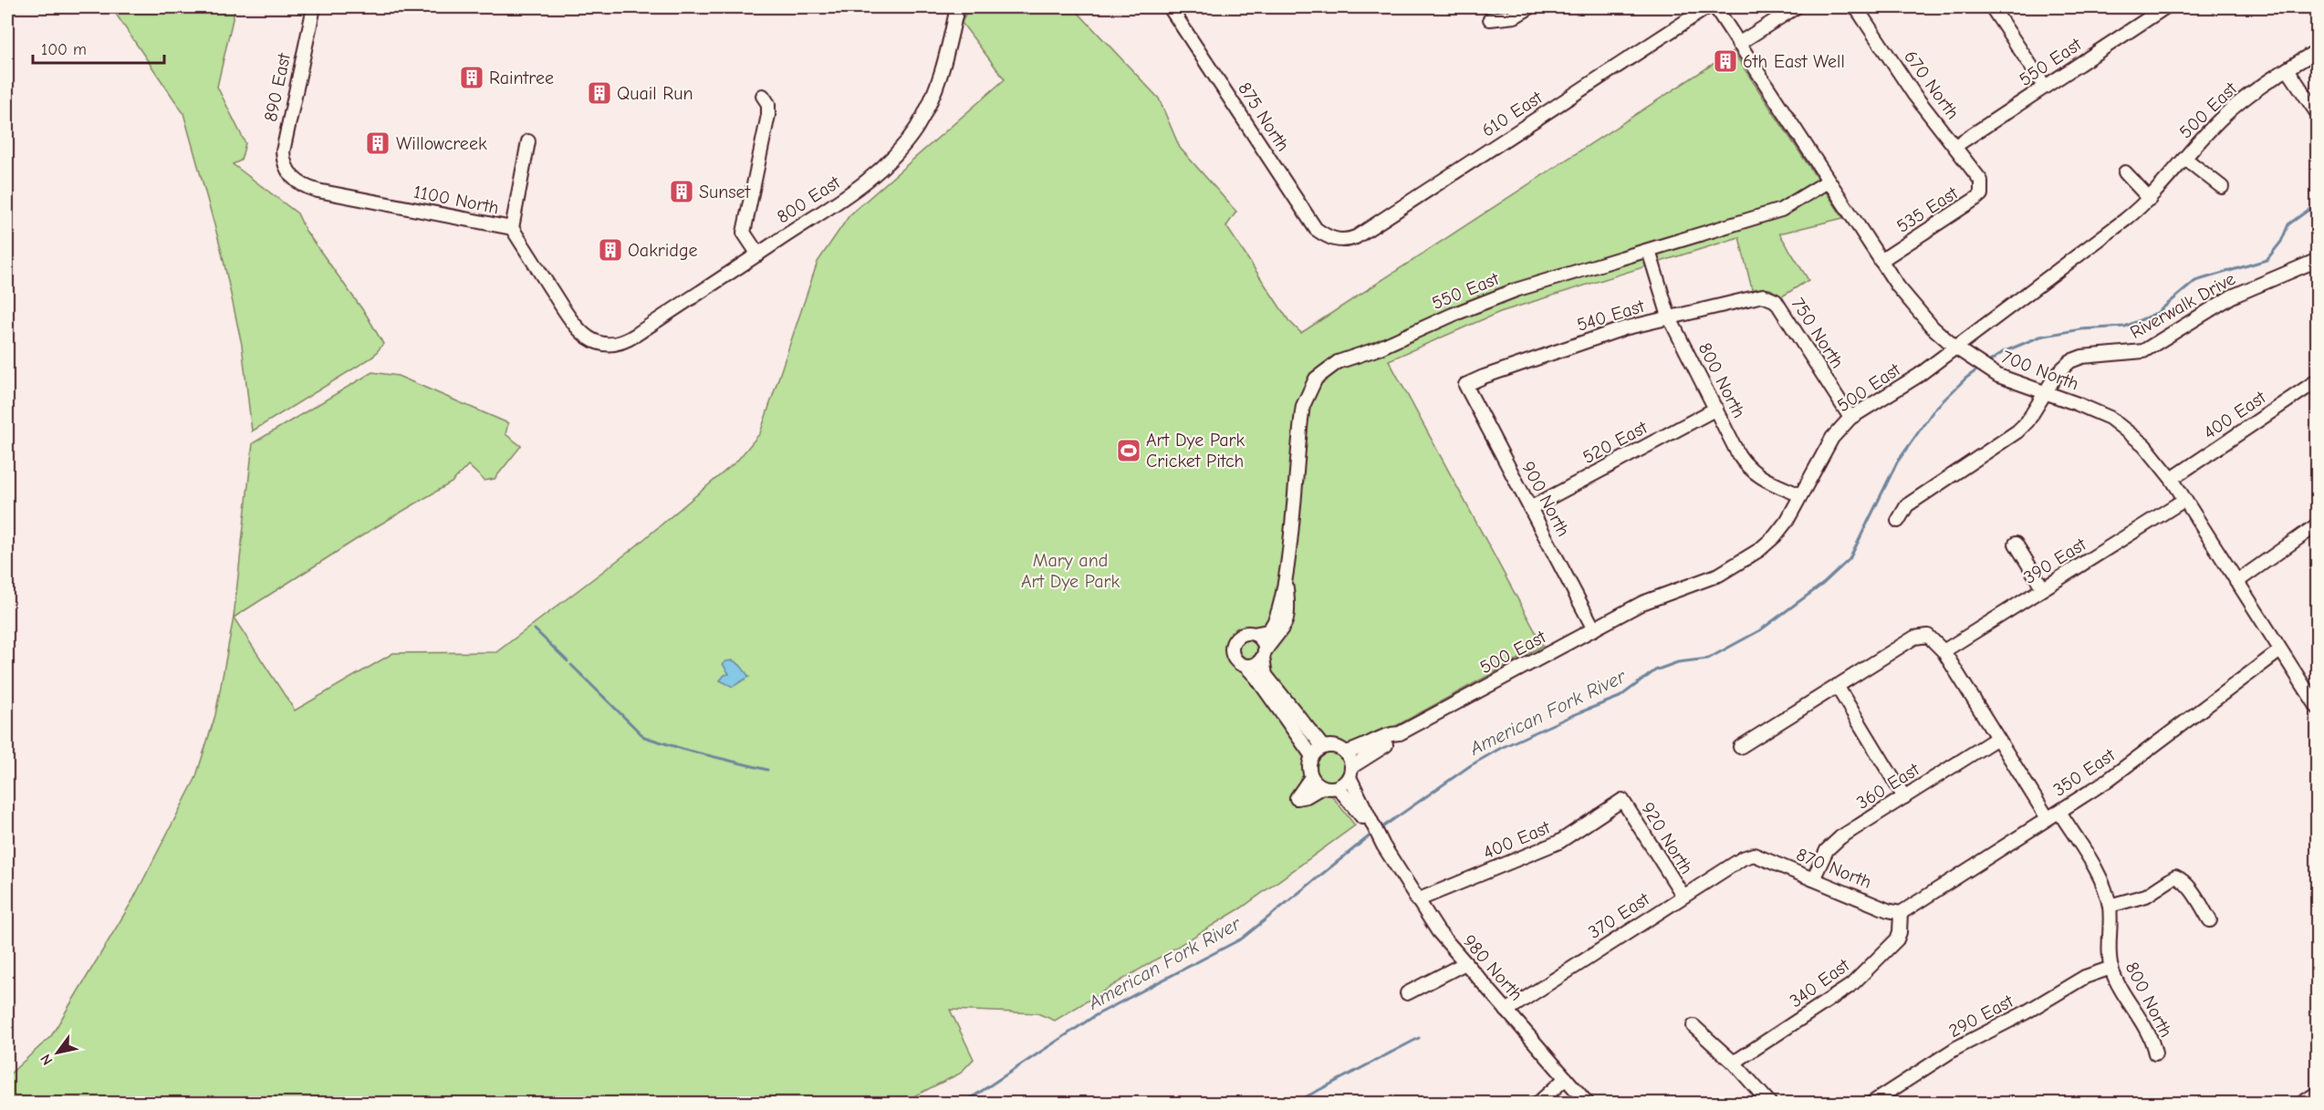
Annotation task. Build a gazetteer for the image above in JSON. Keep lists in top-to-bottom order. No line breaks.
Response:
{"streets":{"street":["550 East","670 North","890 East","500 East","610 East","875 North","1100 North","800 East","535 East","Riverwalk Drive","540 East","750 North","700 North","800 North","400 East","520 East","900 North","390 East","350 East","360 East","920 North","870 North","370 East","980 North","340 East","290 East"]},"crossings":[["550 East","670 North"],["550 East","700 North"],["550 East","800 North"],["670 North","535 East"],["890 East","1100 North"],["500 East","750 North"],["500 East","700 North"],["500 East","800 North"],["500 East","900 North"],["500 East","980 North"],["610 East","875 North"],["1100 North","800 East"],["535 East","700 North"],["Riverwalk Drive","700 North"],["540 East","750 North"],["540 East","800 North"],["540 East","900 North"],["700 North","400 East"],["700 North","390 East"],["700 North","350 East"],["800 North","520 East"],["800 North","350 East"],["800 North","290 East"],["400 East","920 North"],["400 East","980 North"],["520 East","900 North"],["350 East","870 North"],["350 East","340 East"],["360 East","870 North"],["920 North","370 East"],["870 North","370 East"],["870 North","340 East"],["370 East","980 North"]],"water":["American Fork River"],"parks":["Mary and Art Dye Park"],"places":{"building":["6th East Well","Raintree","Quail Run","Willowcreek","Sunset","Oakridge"],"sports":["Art Dye Park Cricket Pitch"]},"scale_bar":"100 m","north":"bottom left"}
